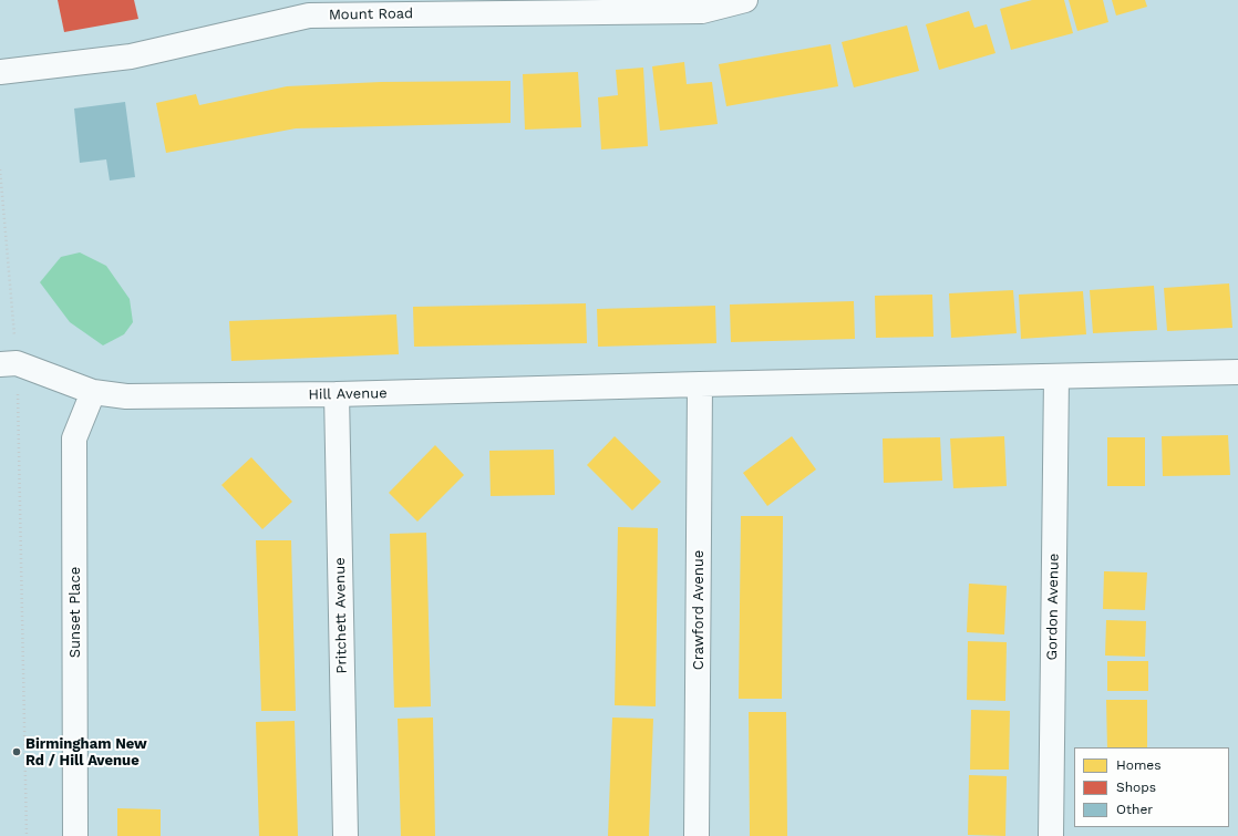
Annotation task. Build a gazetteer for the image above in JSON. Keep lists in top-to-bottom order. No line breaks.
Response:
{"streets":{"street":["Mount Road","Hill Avenue","Gordon Avenue","Crawford Avenue","Sunset Place","Pritchett Avenue"]},"crossings":[["Hill Avenue","Gordon Avenue"],["Hill Avenue","Crawford Avenue"],["Hill Avenue","Sunset Place"],["Hill Avenue","Pritchett Avenue"]],"places":["Birmingham New Rd / Hill Avenue"],"legend":["Homes","Shops","Other"]}
